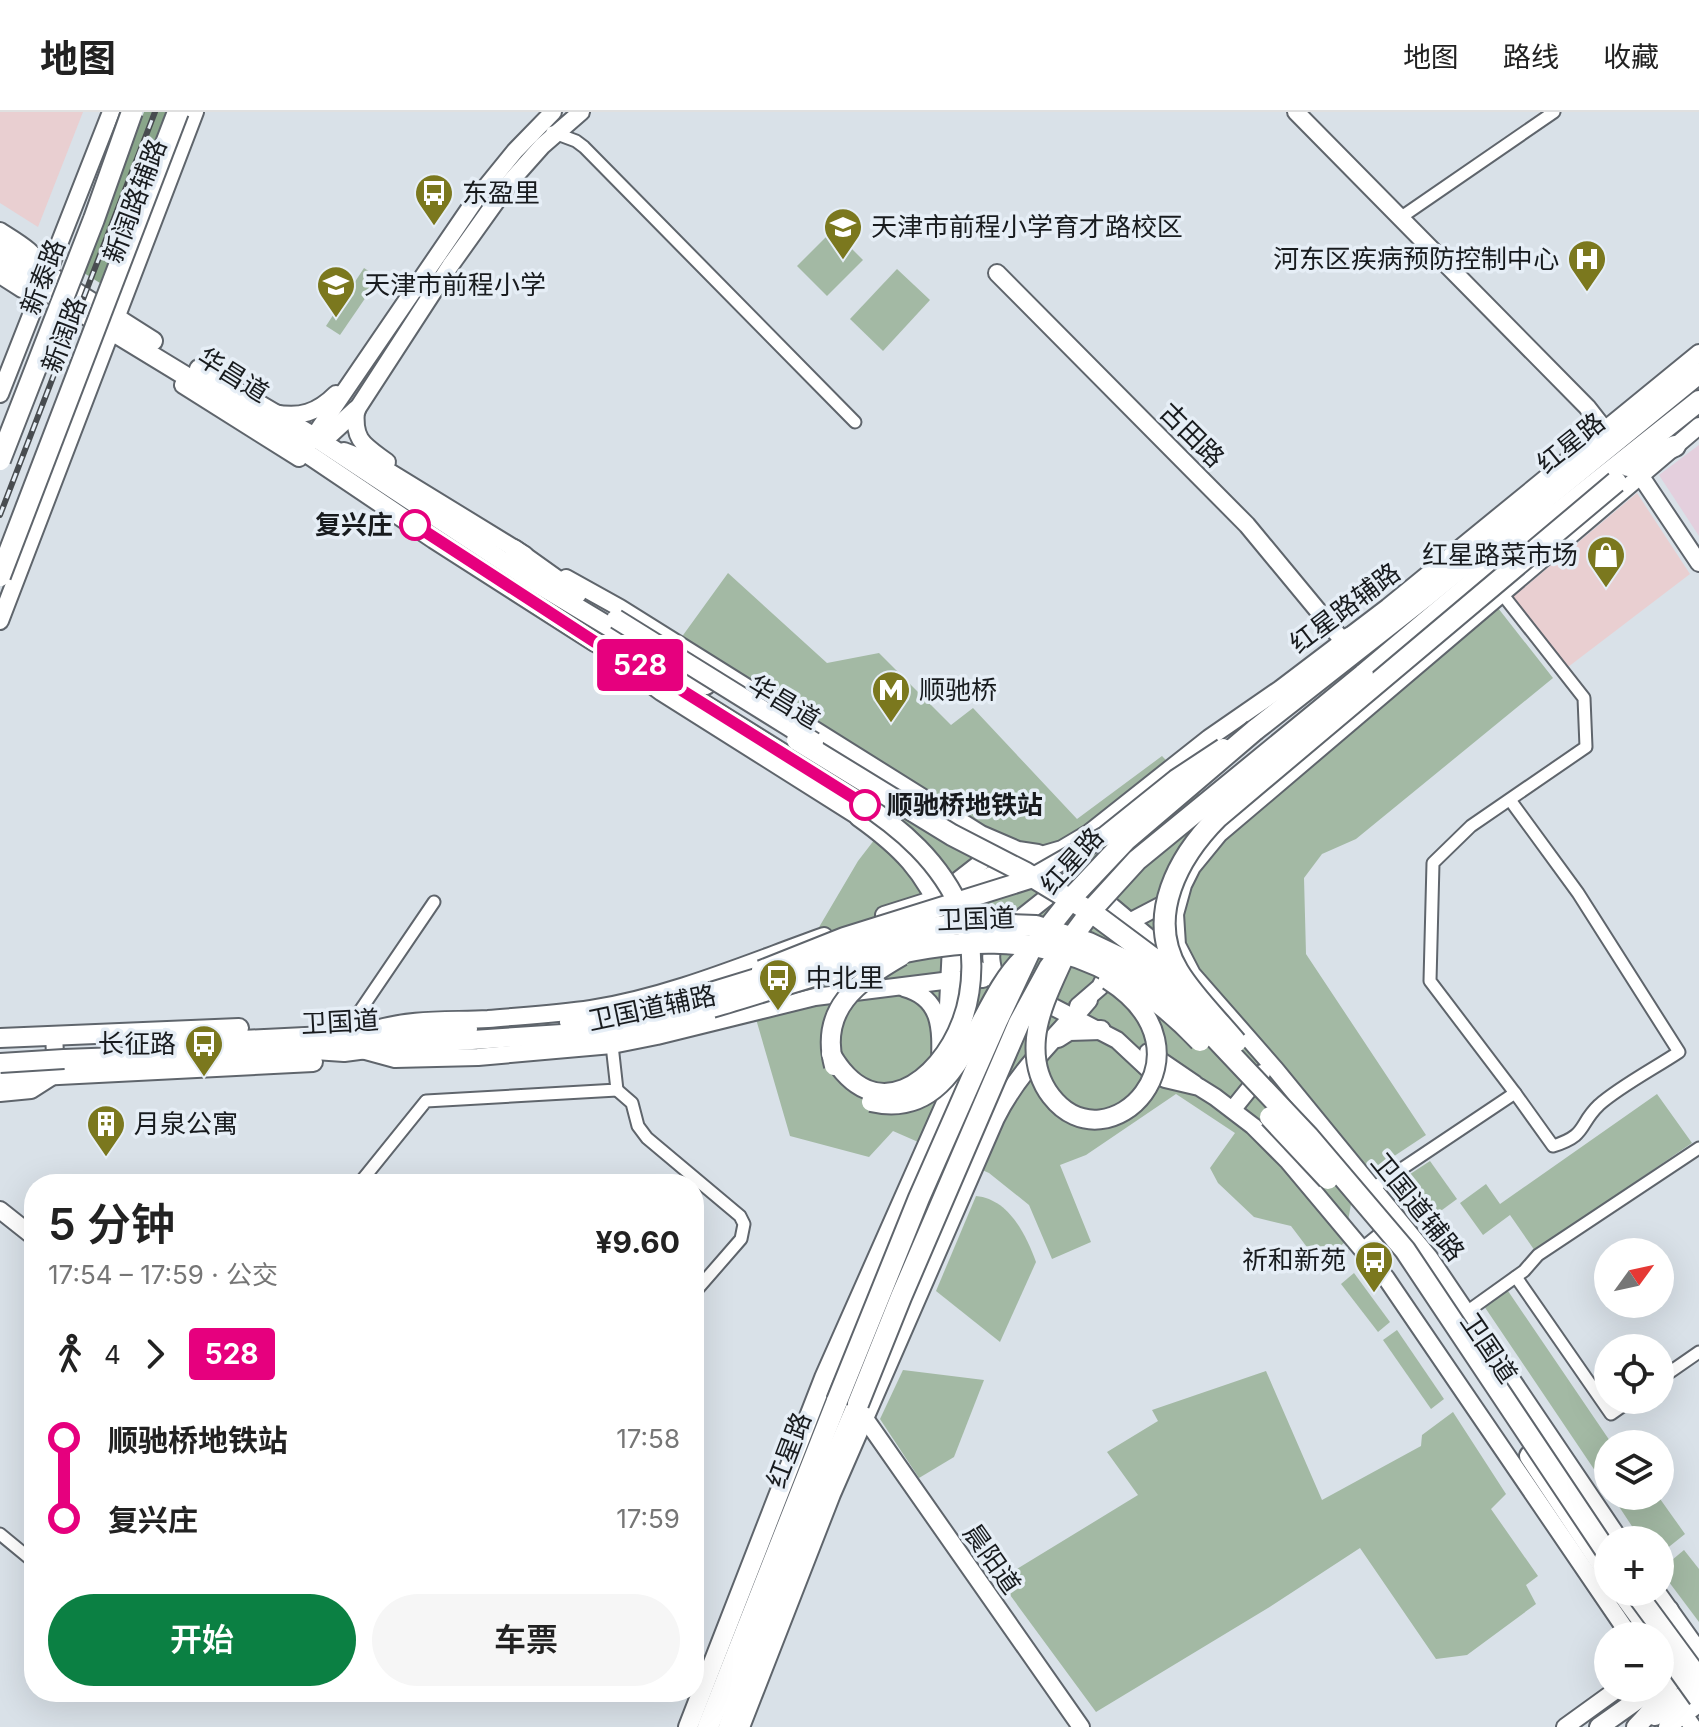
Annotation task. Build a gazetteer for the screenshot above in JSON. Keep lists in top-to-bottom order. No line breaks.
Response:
{"streets":{"highway":["新泰路","新阔路","华昌道","红星路","卫国道"],"street":["新阔路辅路","古田路","红星路辅路","卫国道辅路","晨阳道"]},"crossings":[["新阔路辅路","华昌道"],["华昌道","红星路辅路"],["华昌道","卫国道"],["古田路","红星路"],["古田路","红星路辅路"],["红星路","红星路辅路"],["红星路","晨阳道"],["红星路辅路","卫国道辅路"],["卫国道","卫国道辅路"]],"places":{"bus stop":["东盈里","中北里","长征路","祈和新苑"],"school or university":["天津市前程小学育才路校区","天津市前程小学"],"hospital":["河东区疾病预防控制中心"],"other":["复兴庄","顺驰桥地铁站"],"shop":["红星路菜市场"],"metro station":["顺驰桥"],"building":["月泉公寓"]},"lines":["bus line 528"],"north":"top right","page":{"header":"地图","nav":["地图","路线","收藏"],"on_map":"528","heading":["5 分钟","17:54 – 17:59 · 公交","¥9.60"],"map_buttons":["+","−"],"legs":["4","528"],"list":[{"name":"顺驰桥地铁站","value":"17:58"},{"name":"复兴庄","value":"17:59"}],"buttons":["开始","车票"]}}
